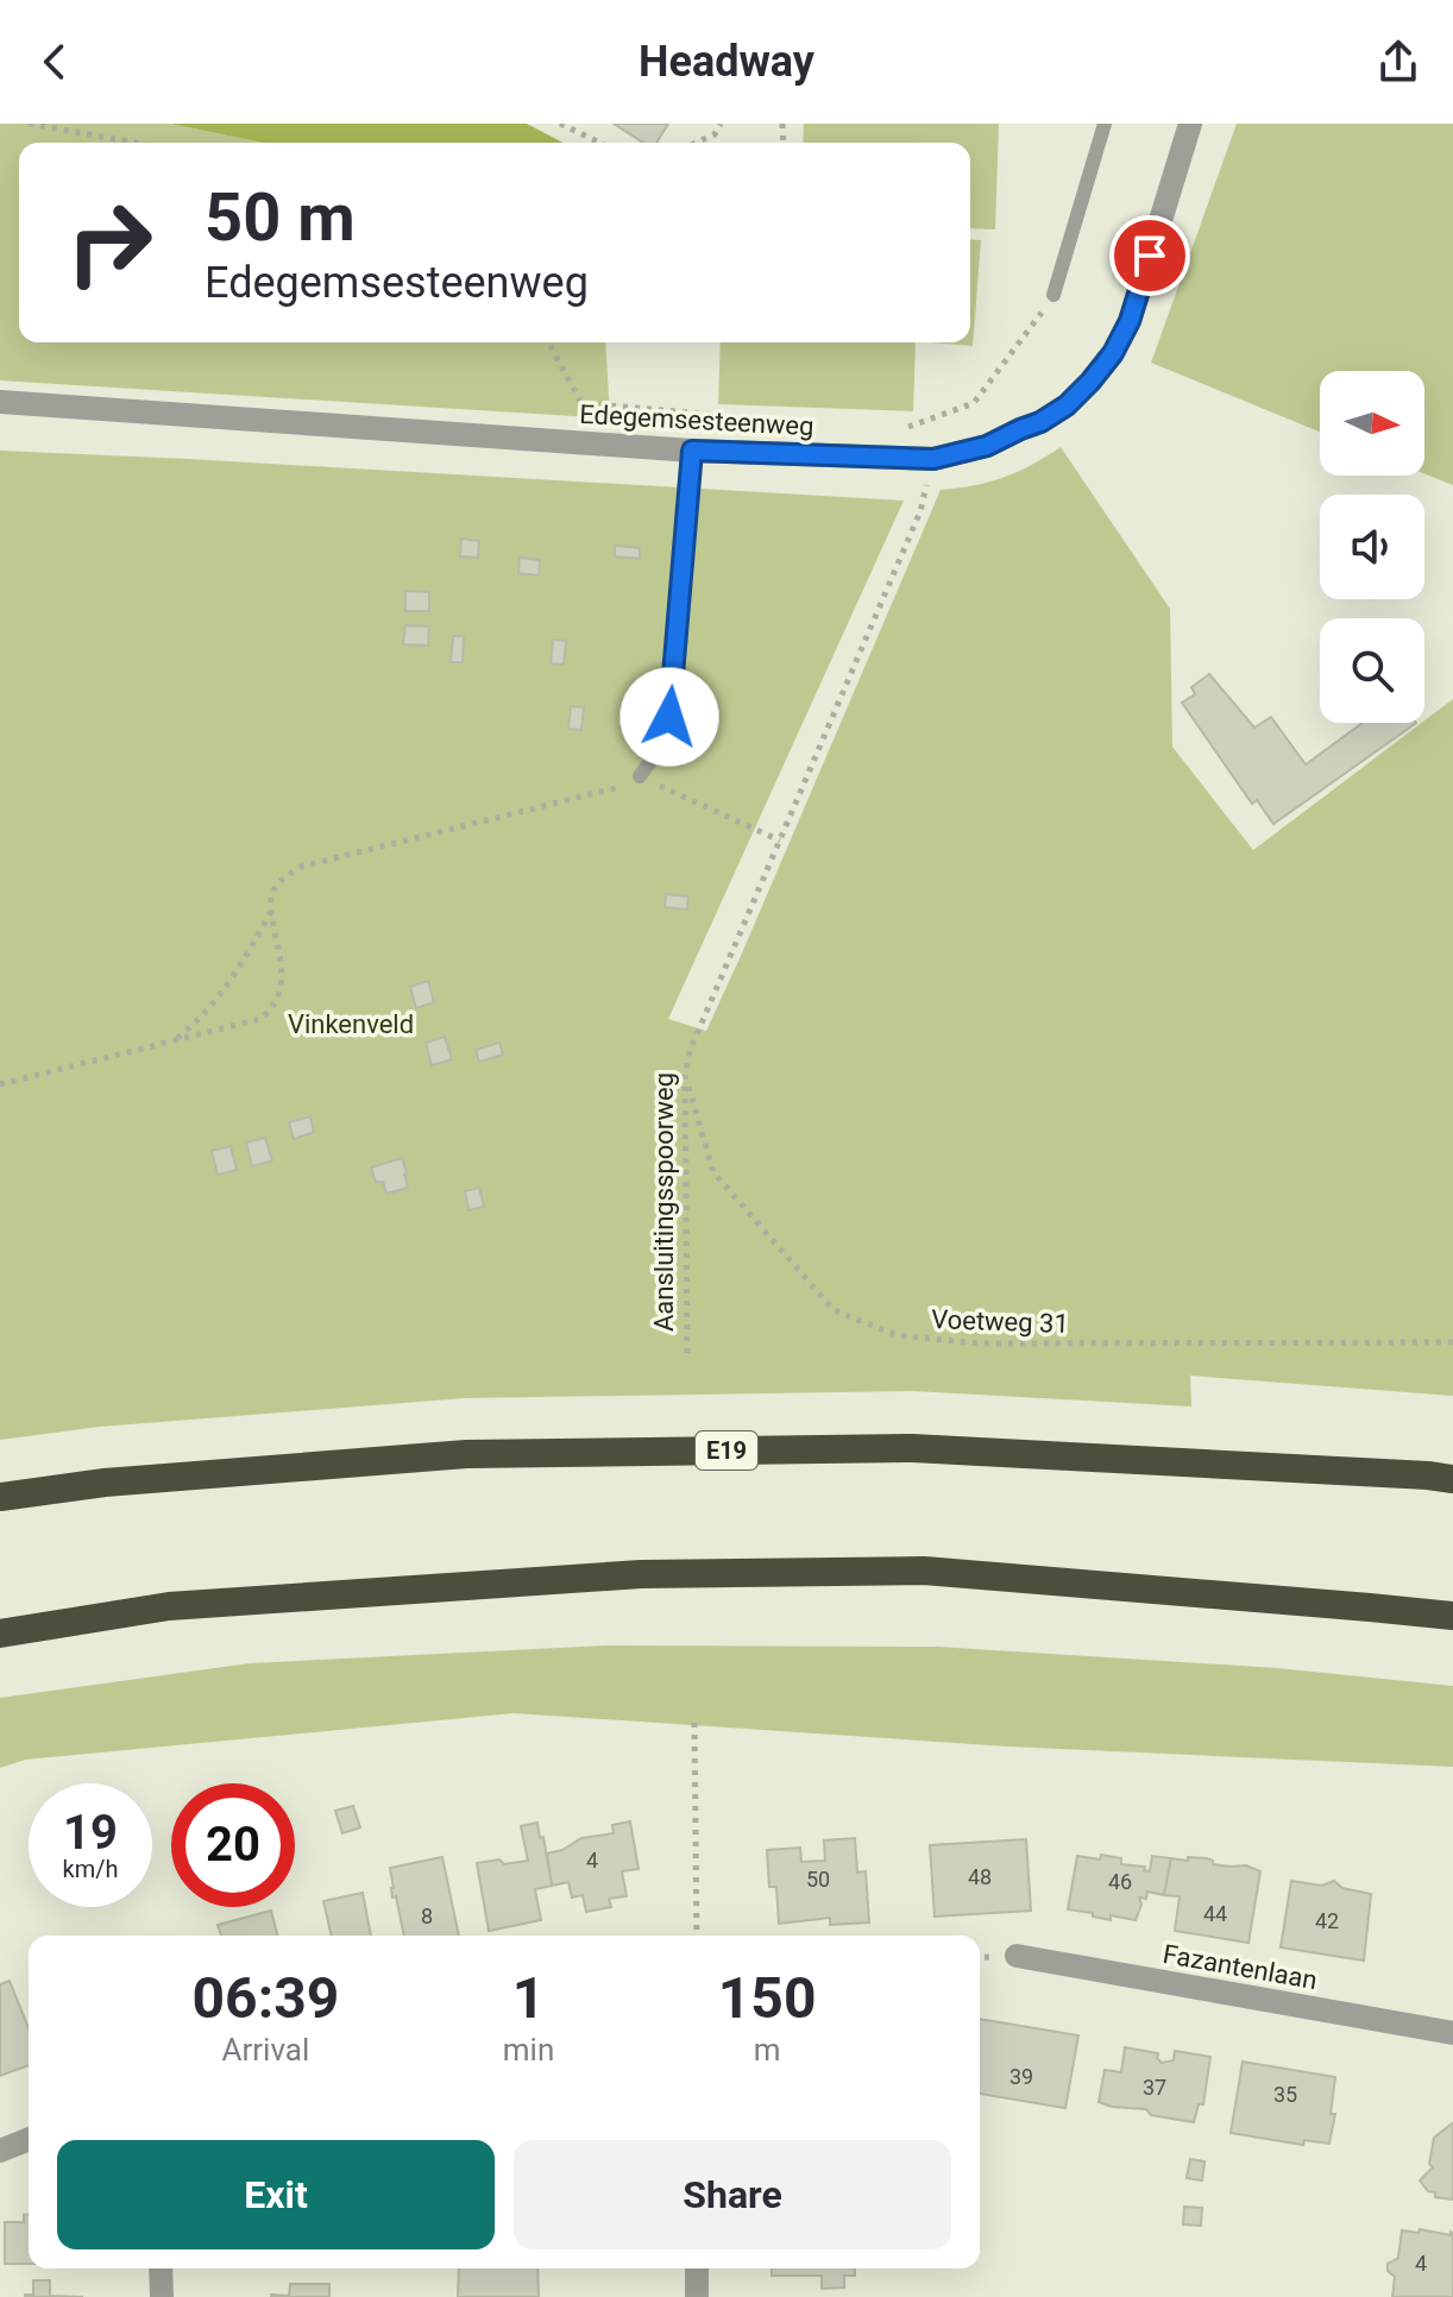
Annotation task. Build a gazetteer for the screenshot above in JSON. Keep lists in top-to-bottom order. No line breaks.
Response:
{"streets":{"highway":["E19"],"street":["Edegemsesteenweg","Fazantenlaan"],"path":["Aansluitingsspoorweg","Voetweg 31"]},"crossings":[["Edegemsesteenweg","Aansluitingsspoorweg"],["Aansluitingsspoorweg","Voetweg 31"]],"parks":["Vinkenveld"],"house_numbers":["4","48","50","46","44","8","42","39","37","35","4"],"north":"right","page":{"header":"Headway","turn":["50 m","Edegemsesteenweg"],"speed":"19 km/h","limit":"20","eta":["06:39","Arrival","1","min","150","m"],"buttons":["Exit","Share"]}}
